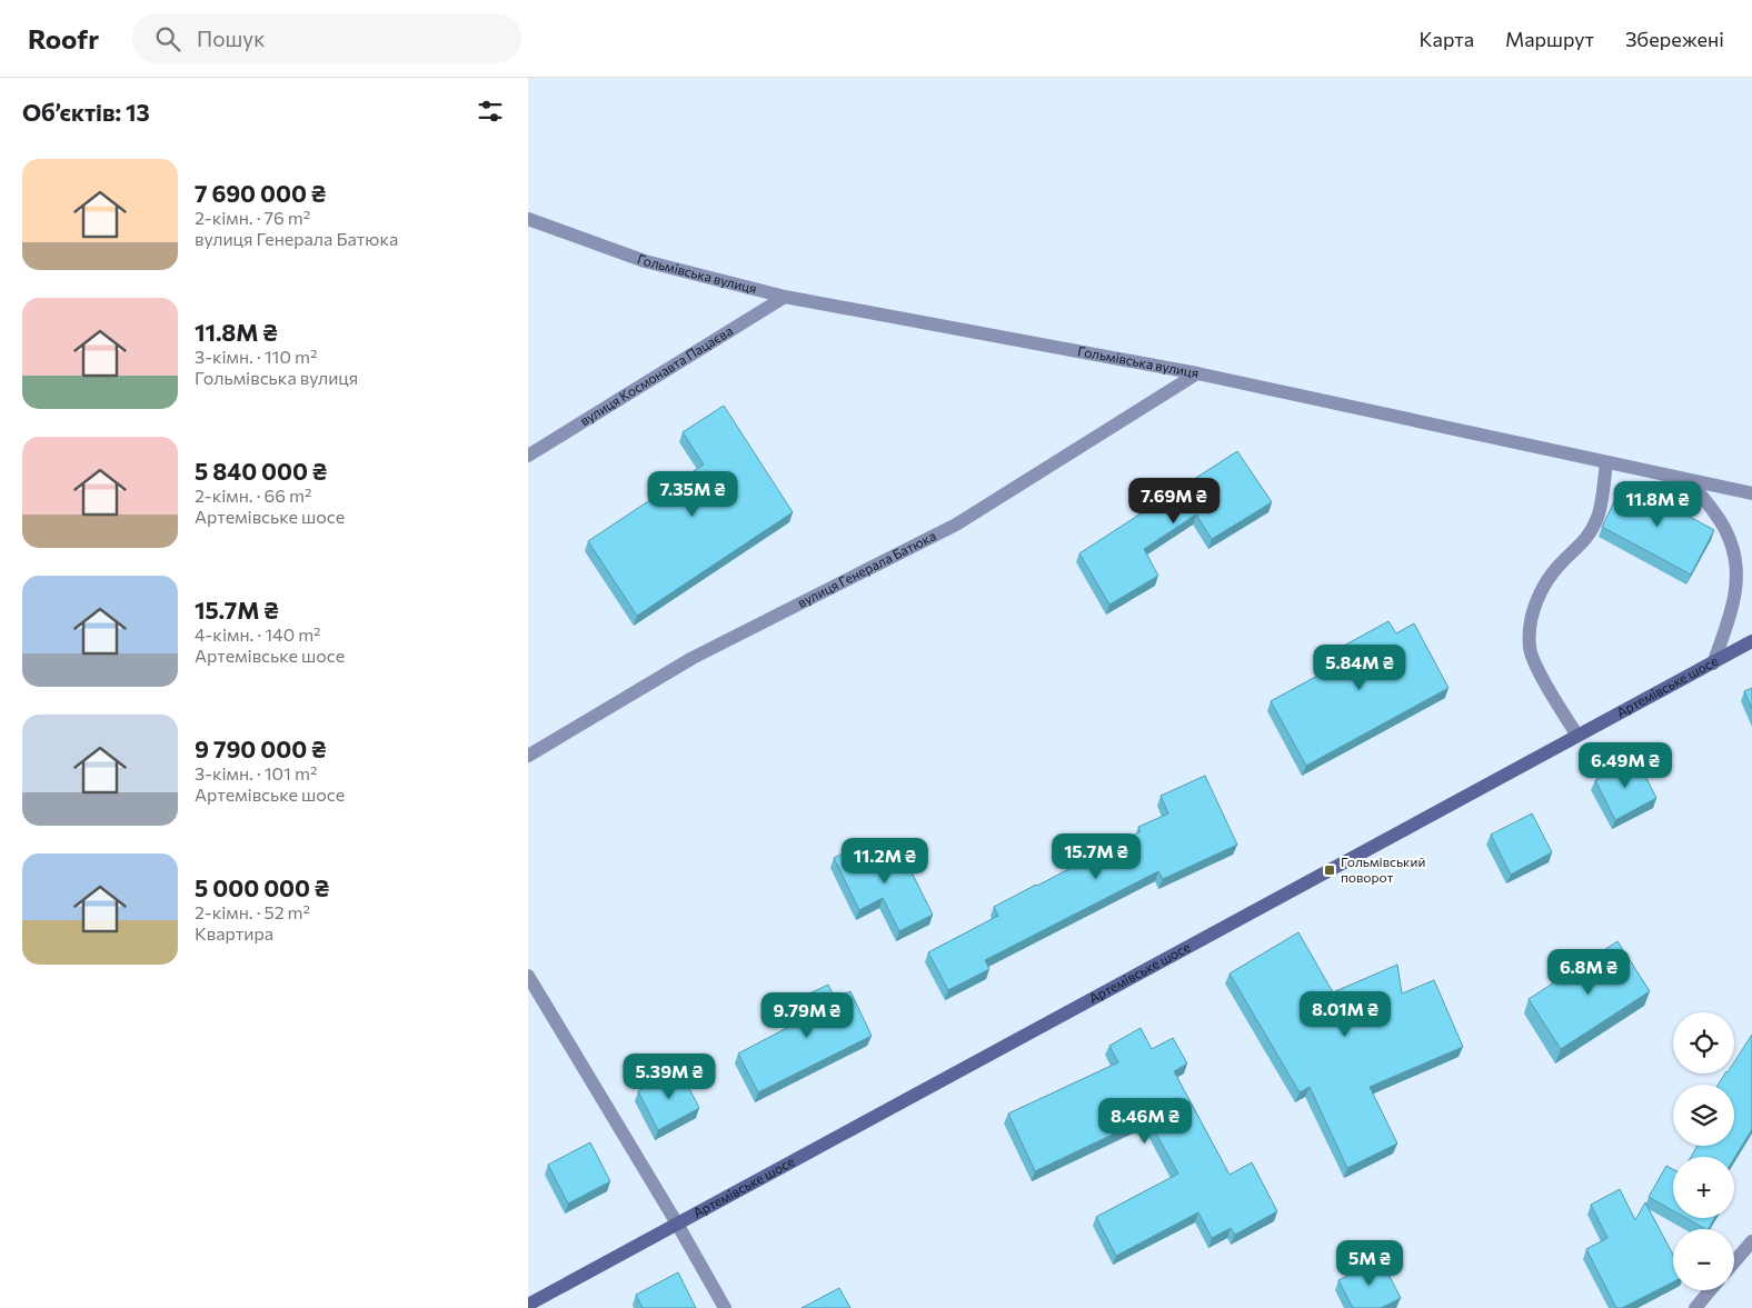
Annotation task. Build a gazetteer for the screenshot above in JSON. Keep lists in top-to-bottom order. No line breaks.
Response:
{"streets":{"main road":["Артемівське шосе"],"street":["Гольмівська вулиця","вулиця Космонавта Пацаєва","вулиця Генерала Батюка"]},"crossings":[["Гольмівська вулиця","вулиця Космонавта Пацаєва"],["Гольмівська вулиця","вулиця Генерала Батюка"]],"places":{"transit":["Гольмівський поворот"]},"page":{"header":"Roofr","search":"Пошук","nav":["Карта","Маршрут","Збережені"],"heading":"Об’єктів: 13","list":[{"name":"7 690 000 ₴","note":"2-кімн. · 76 m² · вулиця Генерала Батюка"},{"name":"11.8M ₴","note":"3-кімн. · 110 m² · Гольмівська вулиця"},{"name":"5 840 000 ₴","note":"2-кімн. · 66 m² · Артемівське шосе"},{"name":"15.7M ₴","note":"4-кімн. · 140 m² · Артемівське шосе"},{"name":"9 790 000 ₴","note":"3-кімн. · 101 m² · Артемівське шосе"},{"name":"5 000 000 ₴","note":"2-кімн. · 52 m² · Квартира"}],"price":["7.35M ₴","7.69M ₴","11.8M ₴","5.84M ₴","6.49M ₴","15.7M ₴","11.2M ₴","6.8M ₴","8.01M ₴","9.79M ₴","5.39M ₴","8.46M ₴","5M ₴"],"map_buttons":["+","−"]}}
